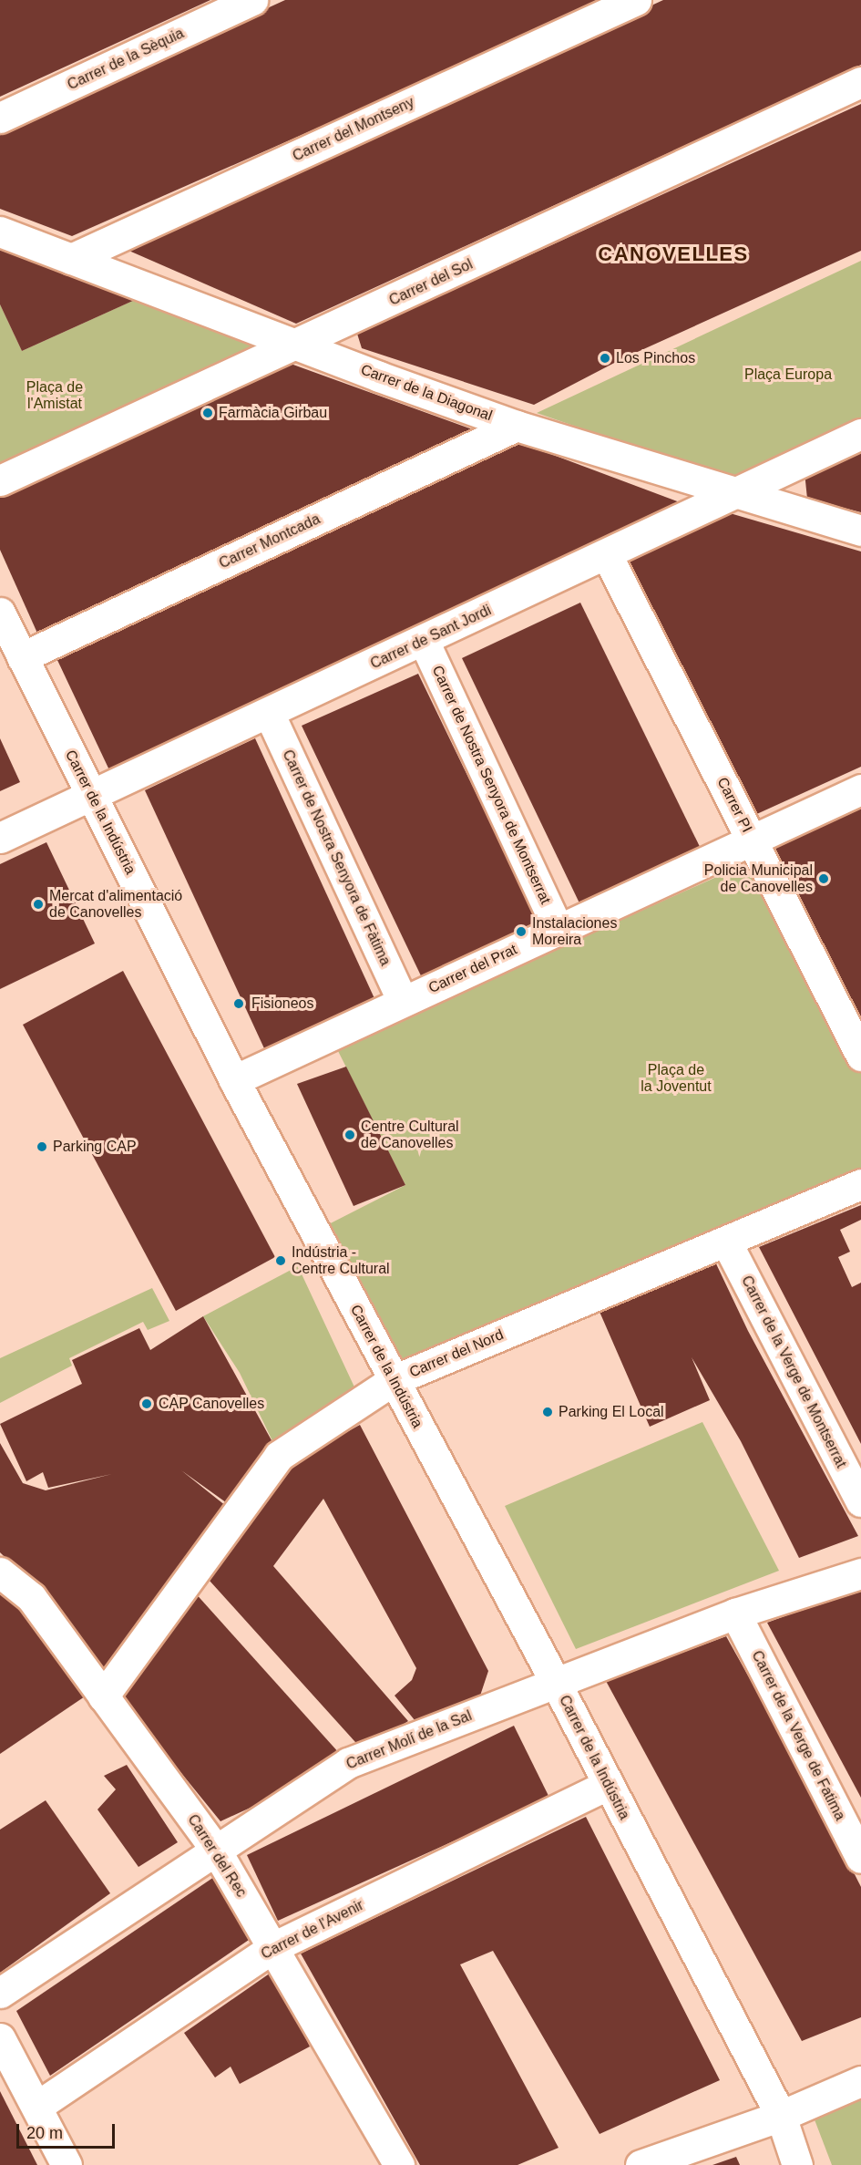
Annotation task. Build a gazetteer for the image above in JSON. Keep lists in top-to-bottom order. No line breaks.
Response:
{"streets":{"street":["Carrer de la Sèquia","Carrer del Montseny","Carrer del Sol","Carrer de la Diagonal","Carrer Montcada","Carrer de Sant Jordi","Carrer de Nostra Senyora de Montserrat","Carrer PI","Carrer de la Indústria","Carrer de Nostra Senyora de Fàtima","Carrer del Prat","Carrer del Nord","Carrer de la Verge de Montserrat","Carrer de la Verge de Fatima","Carrer Molí de la Sal","Carrer del Rec","Carrer de l'Avenir"]},"crossings":[["Carrer del Montseny","Carrer de la Diagonal"],["Carrer del Sol","Carrer de la Diagonal"],["Carrer de la Diagonal","Carrer Montcada"],["Carrer de la Diagonal","Carrer de Sant Jordi"],["Carrer Montcada","Carrer de la Indústria"],["Carrer de Sant Jordi","Carrer de Nostra Senyora de Montserrat"],["Carrer de Sant Jordi","Carrer PI"],["Carrer de Sant Jordi","Carrer de la Indústria"],["Carrer de Sant Jordi","Carrer de Nostra Senyora de Fàtima"],["Carrer de Nostra Senyora de Montserrat","Carrer del Prat"],["Carrer PI","Carrer del Prat"],["Carrer de la Indústria","Carrer del Prat"],["Carrer de la Indústria","Carrer del Nord"],["Carrer de la Indústria","Carrer Molí de la Sal"],["Carrer de la Indústria","Carrer de l'Avenir"],["Carrer de Nostra Senyora de Fàtima","Carrer del Prat"],["Carrer del Nord","Carrer de la Verge de Montserrat"],["Carrer del Nord","Carrer del Rec"],["Carrer de la Verge de Fatima","Carrer Molí de la Sal"],["Carrer Molí de la Sal","Carrer del Rec"],["Carrer del Rec","Carrer de l'Avenir"]],"districts":["CANOVELLES"],"parks":["Plaça Europa","Plaça de l'Amistat","Plaça de la Joventut"],"places":["Los Pinchos","Farmàcia Girbau","Policia Municipal de Canovelles","Mercat d'alimentació de Canovelles","Instalaciones Moreira","Fisioneos","Centre Cultural de Canovelles","Parking CAP","Indústria - Centre Cultural","CAP Canovelles","Parking El Local"],"scale_bar":"20 m"}
